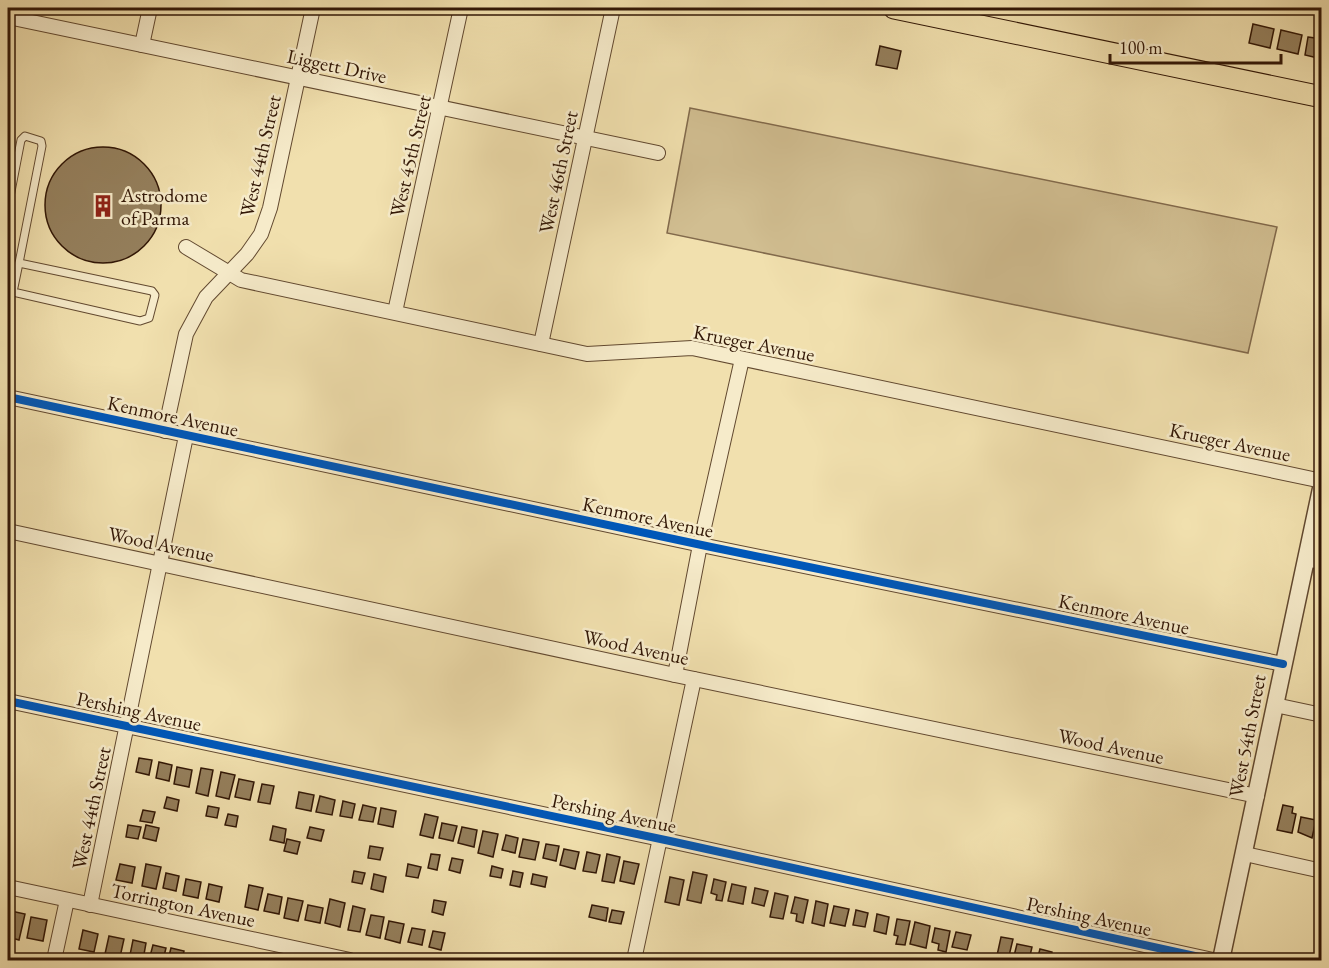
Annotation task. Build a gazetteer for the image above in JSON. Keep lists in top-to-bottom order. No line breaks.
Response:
{"streets":{"street":["Liggett Drive","West 44th Street","West 45th Street","West 46th Street","Krueger Avenue","Kenmore Avenue","Wood Avenue","Pershing Avenue","West 54th Street","Torrington Avenue"]},"crossings":[["Liggett Drive","West 44th Street"],["Liggett Drive","West 45th Street"],["Liggett Drive","West 46th Street"],["West 44th Street","Krueger Avenue"],["West 44th Street","Kenmore Avenue"],["West 44th Street","Wood Avenue"],["West 44th Street","Pershing Avenue"],["West 44th Street","Torrington Avenue"],["West 45th Street","Krueger Avenue"],["West 46th Street","Krueger Avenue"],["Krueger Avenue","West 54th Street"],["Kenmore Avenue","West 54th Street"],["Wood Avenue","West 54th Street"]],"places":{"building":["Astrodome of Parma"]},"scale_bar":"100 m"}
